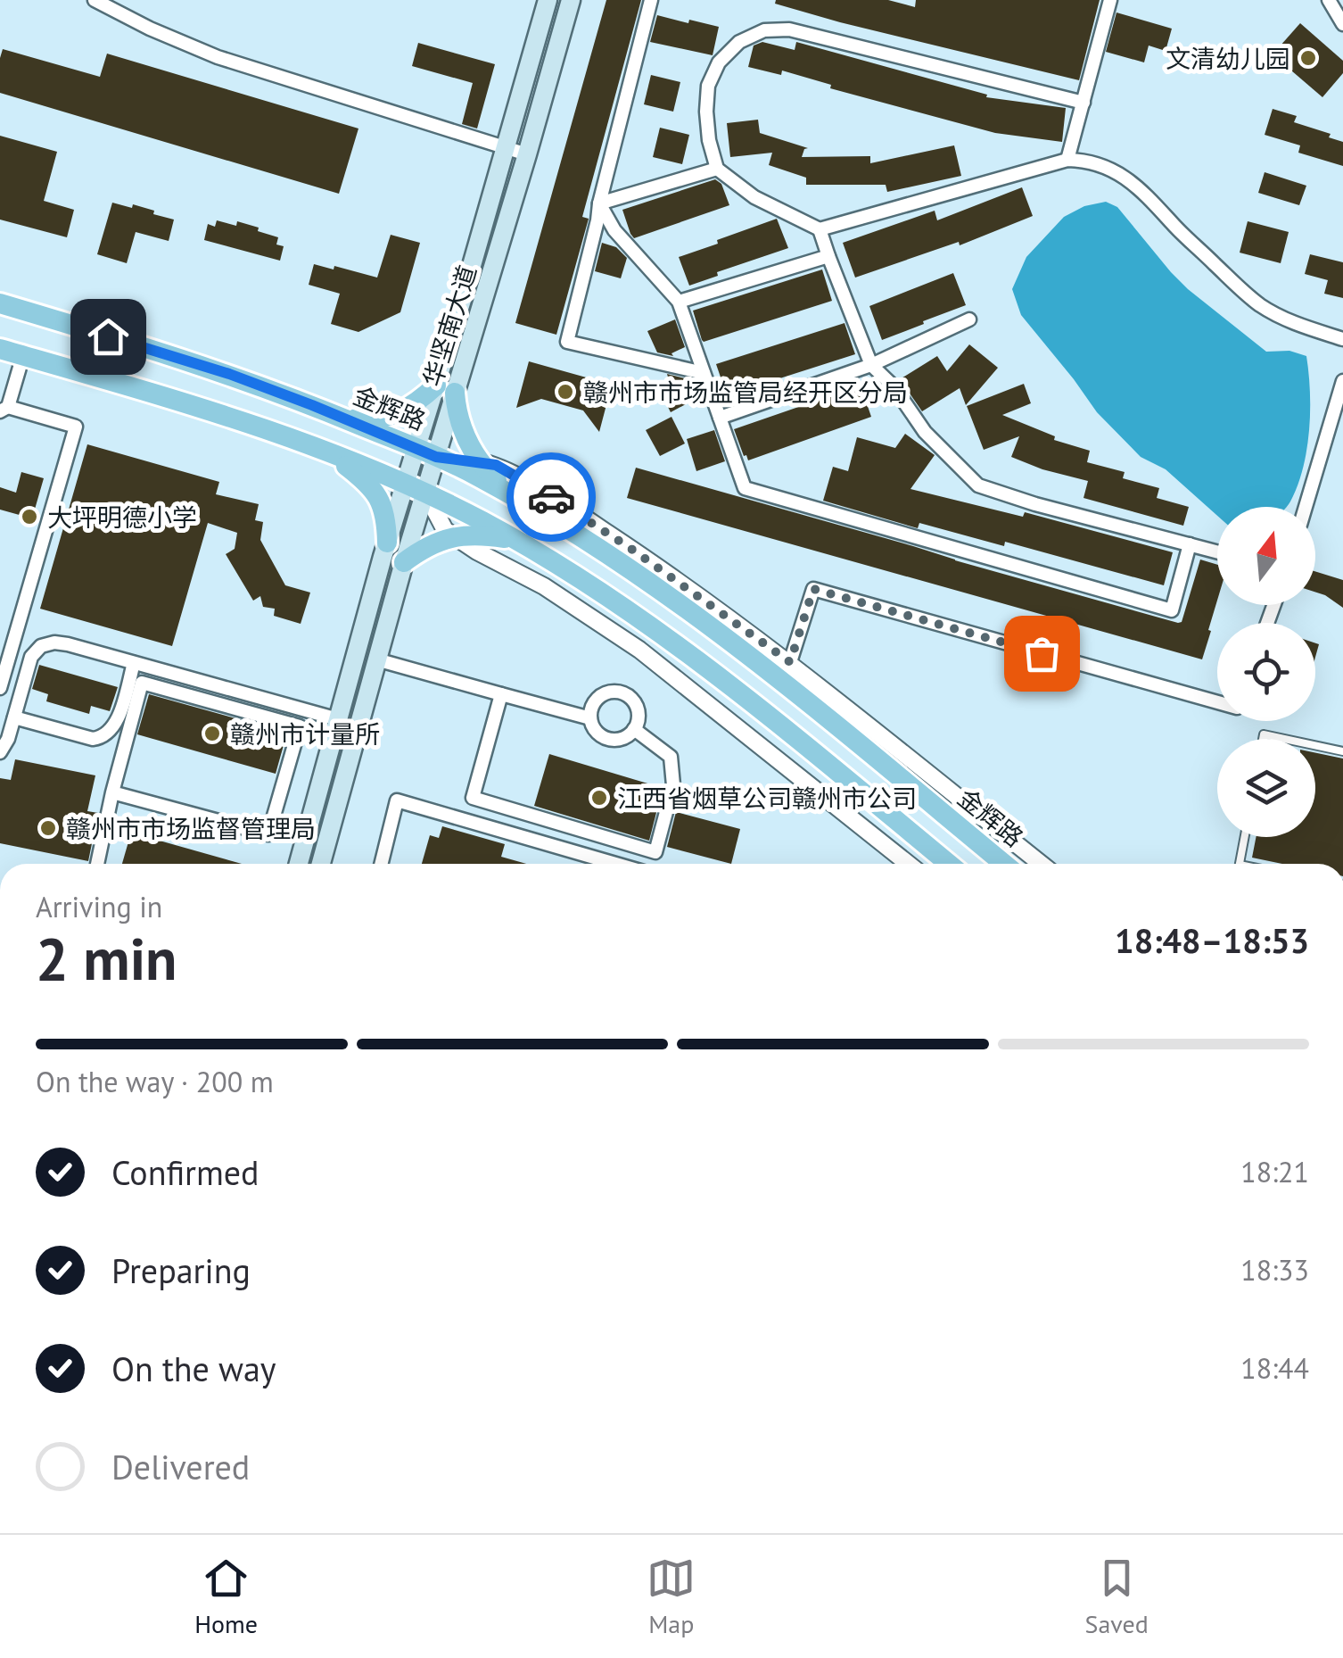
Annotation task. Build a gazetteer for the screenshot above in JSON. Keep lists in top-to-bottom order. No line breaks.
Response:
{"streets":{"main road":["华坚南大道","金辉路"]},"crossings":[["华坚南大道","金辉路"]],"places":["文清幼儿园","赣州市市场监管局经开区分局","大坪明德小学","赣州市计量所","江西省烟草公司赣州市公司","赣州市市场监督管理局"],"north":"top","page":{"heading":["2 min","Arriving in","18:48–18:53"],"bar":"On the way · 200 m","list":[["Confirmed","18:21"],["Preparing","18:33"],["On the way","18:44"],"Delivered"],"tabs":["Home","Map","Saved"]}}
